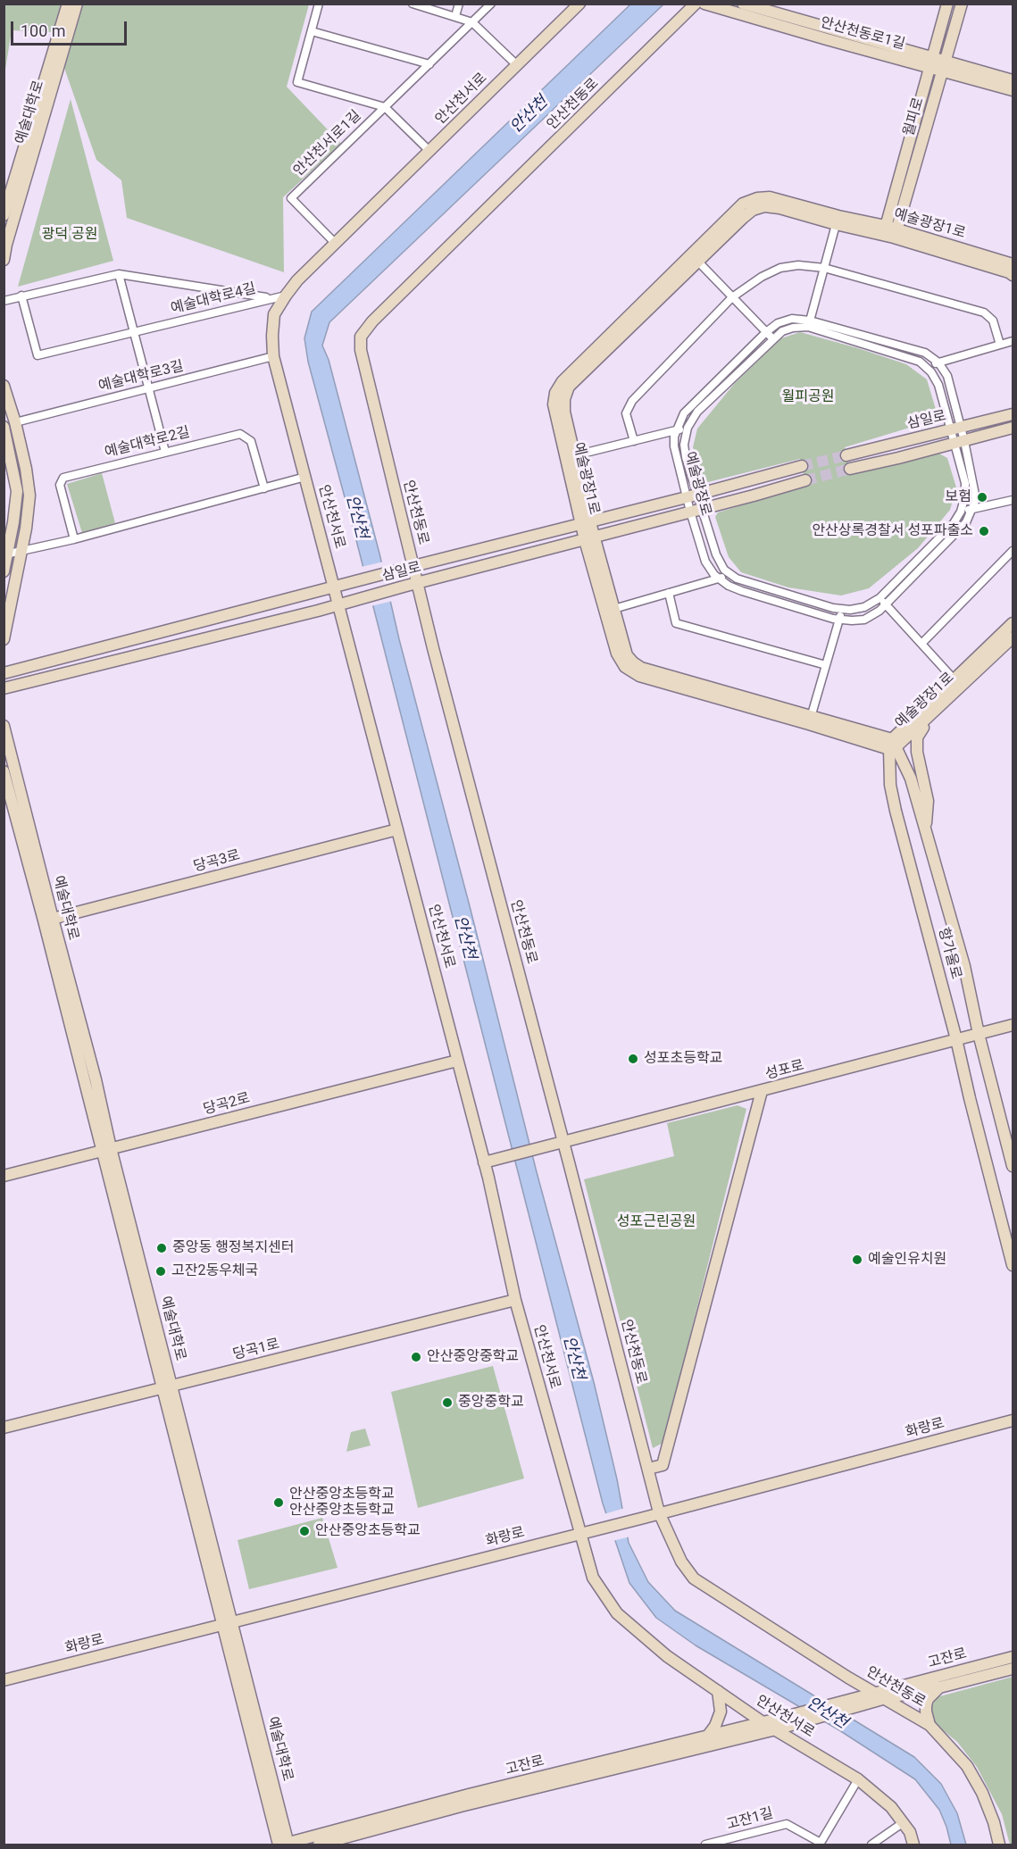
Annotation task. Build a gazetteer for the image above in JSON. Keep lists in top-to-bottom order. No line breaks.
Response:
{"streets":{"street":["안산천동로1길","안산천서로","안산천동로","예술대학로","월피로","안산천서로1길","예술광장1로","예술대학로4길","예술대학로3길","삼일로","예술대학로2길","예술광장로","당곡3로","항가울로","성포로","당곡2로","당곡1로","화랑로","고잔로","고잔1길"]},"crossings":[["안산천동로1길","월피로"],["안산천서로","안산천서로1길"],["안산천서로","예술대학로3길"],["안산천서로","삼일로"],["안산천서로","당곡3로"],["안산천서로","성포로"],["안산천서로","당곡2로"],["안산천서로","당곡1로"],["안산천서로","화랑로"],["안산천서로","고잔로"],["안산천서로","고잔1길"],["안산천동로","삼일로"],["안산천동로","성포로"],["안산천동로","화랑로"],["안산천동로","고잔로"],["예술대학로","당곡3로"],["예술대학로","당곡2로"],["예술대학로","당곡1로"],["예술대학로","화랑로"],["예술대학로","고잔로"],["월피로","예술광장1로"],["예술광장1로","삼일로"],["예술광장1로","항가울로"],["삼일로","예술광장로"],["항가울로","성포로"]],"water":["안산천"],"parks":["광덕 공원","월피공원","성포근린공원"],"places":["보험","안산상록경찰서 성포파출소","성포초등학교","중앙동 행정복지센터","예술인유치원","고잔2동우체국","안산중앙중학교","중앙중학교","안산중앙초등학교 안산중앙초등학교","안산중앙초등학교"],"scale_bar":"100 m"}
